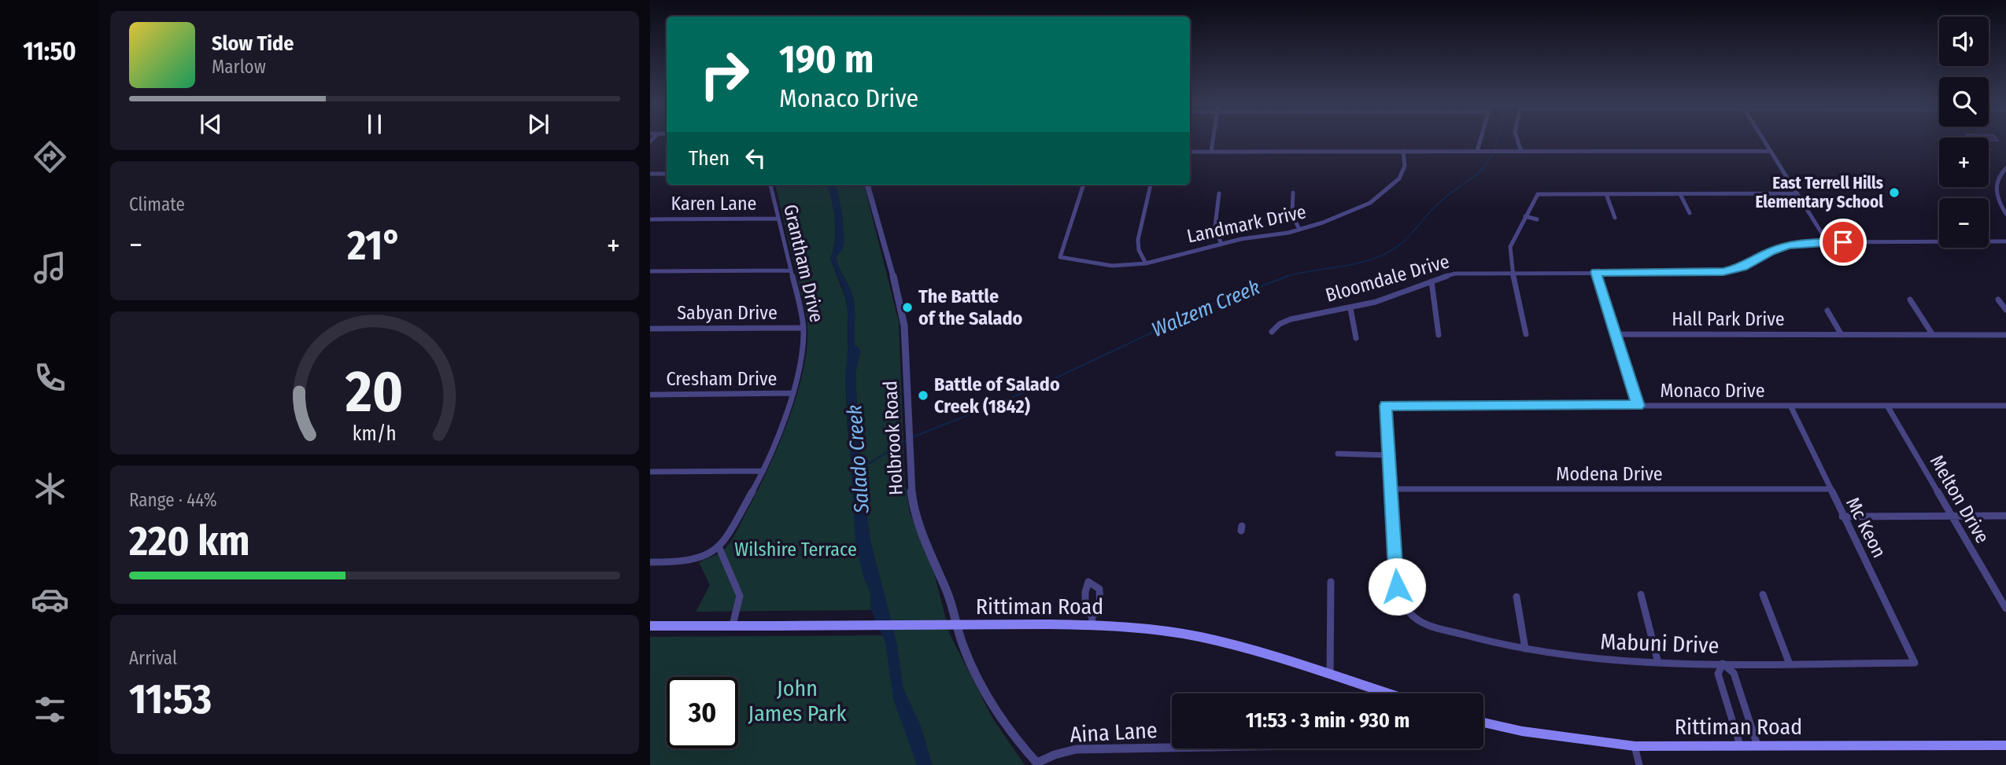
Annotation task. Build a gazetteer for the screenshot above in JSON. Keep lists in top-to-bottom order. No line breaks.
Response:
{"streets":{"main road":["Rittiman Road"],"street":["Karen Lane","Landmark Drive","Grantham Drive","Bloomdale Drive","Sabyan Drive","Hall Park Drive","Cresham Drive","Monaco Drive","Holbrook Road","Modena Drive","Melton Drive","Mc Keon","Mabuni Drive","Aina Lane"]},"crossings":[["Karen Lane","Grantham Drive"],["Grantham Drive","Sabyan Drive"],["Grantham Drive","Cresham Drive"],["Monaco Drive","Melton Drive"],["Monaco Drive","Mc Keon"],["Holbrook Road","Aina Lane"],["Modena Drive","Mc Keon"],["Modena Drive","Mabuni Drive"],["Mc Keon","Mabuni Drive"]],"water":["Walzem Creek","Salado Creek"],"parks":["Wilshire Terrace","John James Park"],"places":["East Terrell Hills Elementary School","The Battle of the Salado","Battle of Salado Creek (1842)"],"page":{"tabs":"11:50","map_buttons":["+","−"],"turn":["190 m","Monaco Drive"],"song":["Slow Tide","Marlow"],"then":"Then","tile":["Climate",["Range · 44%","220 km"],["Arrival","11:53"]],"heat":["−","21°","+"],"limit":"30","trip":"11:53 · 3 min · 930 m","gauge":["20","km/h"]}}
